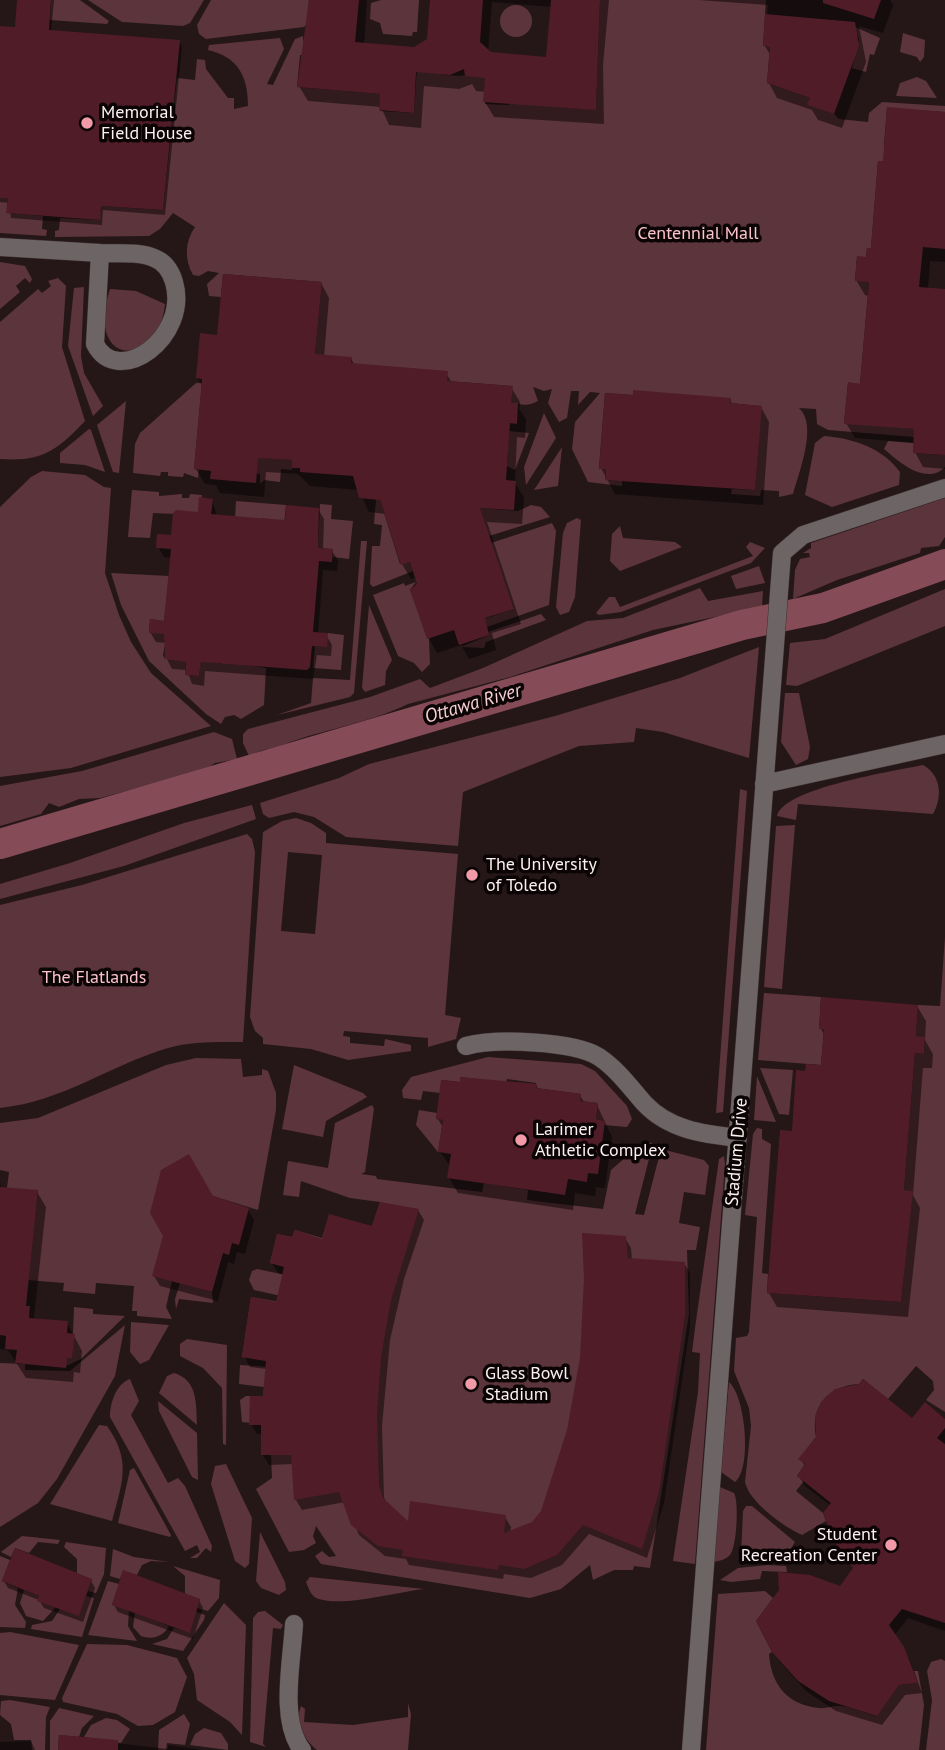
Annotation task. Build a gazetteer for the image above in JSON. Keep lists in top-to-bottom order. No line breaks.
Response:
{"streets":{"street":["Stadium Drive"]},"water":["Ottawa River"],"parks":["Centennial Mall","The Flatlands"],"places":["Memorial Field House","The University of Toledo","Larimer Athletic Complex","Glass Bowl Stadium","Student Recreation Center"]}
